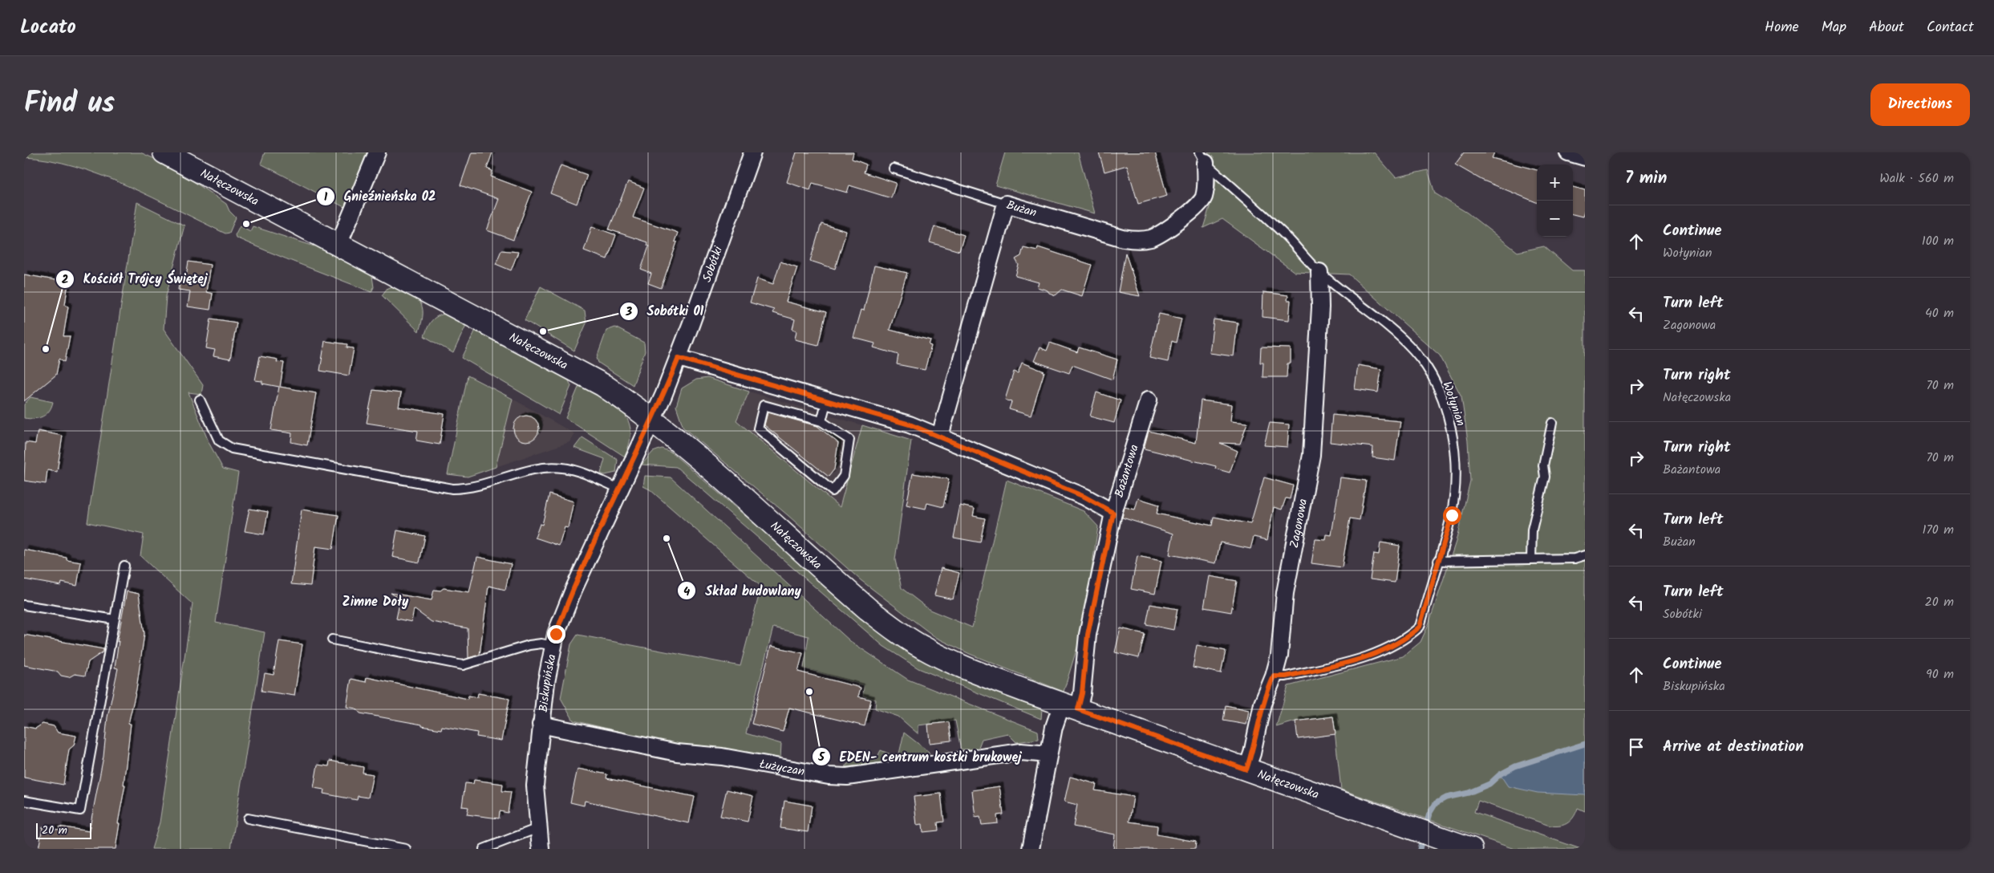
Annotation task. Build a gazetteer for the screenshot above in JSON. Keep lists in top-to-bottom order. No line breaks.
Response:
{"streets":{"main road":["Nałęczowska"],"street":["Bużan","Sobótki","Bażantowa","Zagonowa","Biskupińska","Łużyczan"],"lane":["Wołynian"]},"crossings":[["Nałęczowska","Sobótki"],["Nałęczowska","Bażantowa"],["Nałęczowska","Zagonowa"],["Nałęczowska","Biskupińska"],["Bużan","Wołynian"],["Sobótki","Biskupińska"],["Wołynian","Zagonowa"],["Biskupińska","Łużyczan"]],"districts":["Zimne Doły"],"places":["Gnieźnieńska 02","Sobótki 01","Kościół Trójcy Świętej","Skład budowlany","EDEN- centrum kostki brukowej"],"scale_bar":"20 m","page":{"header":"Locato","nav":["Home","Map","About","Contact"],"title":"Find us","buttons":"Directions","heading":["7 min","Walk · 560 m"],"map_buttons":["+","−"],"list":[["Continue","Wołynian","100 m"],["Turn left","Zagonowa","40 m"],["Turn right","Nałęczowska","70 m"],["Turn right","Bażantowa","70 m"],["Turn left","Bużan","170 m"],["Turn left","Sobótki","20 m"],["Continue","Biskupińska","90 m"],"Arrive at destination"],"scale":"20 m"}}
